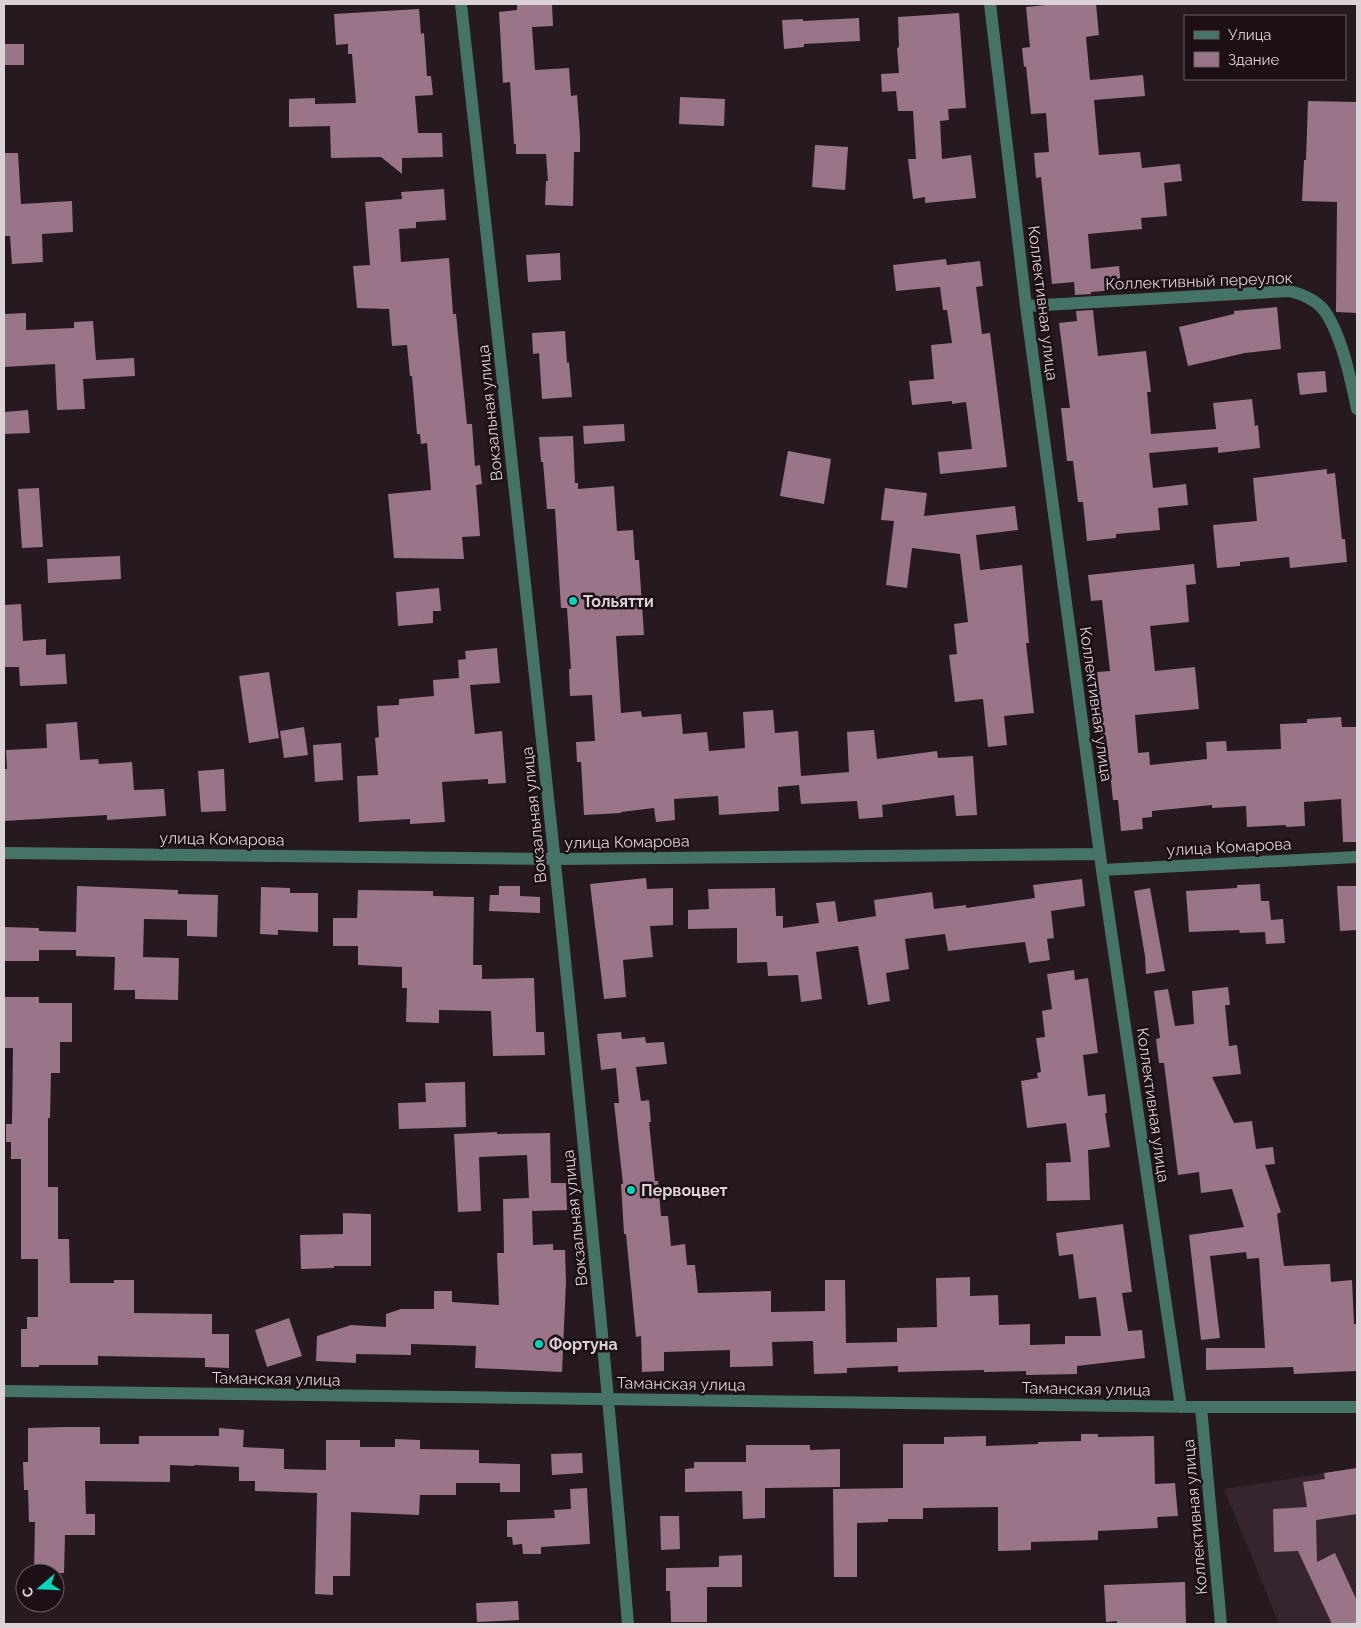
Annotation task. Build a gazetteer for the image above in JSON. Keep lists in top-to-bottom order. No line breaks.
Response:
{"streets":{"street":["Коллективный переулок","Коллективная улица","Вокзальная улица","улица Комарова","Таманская улица"]},"crossings":[["Коллективный переулок","Коллективная улица"],["Коллективная улица","улица Комарова"],["Коллективная улица","Таманская улица"],["Вокзальная улица","улица Комарова"],["Вокзальная улица","Таманская улица"]],"places":["Тольятти","Первоцвет","Фортуна"],"legend":["Улица","Здание"],"north":"left"}
